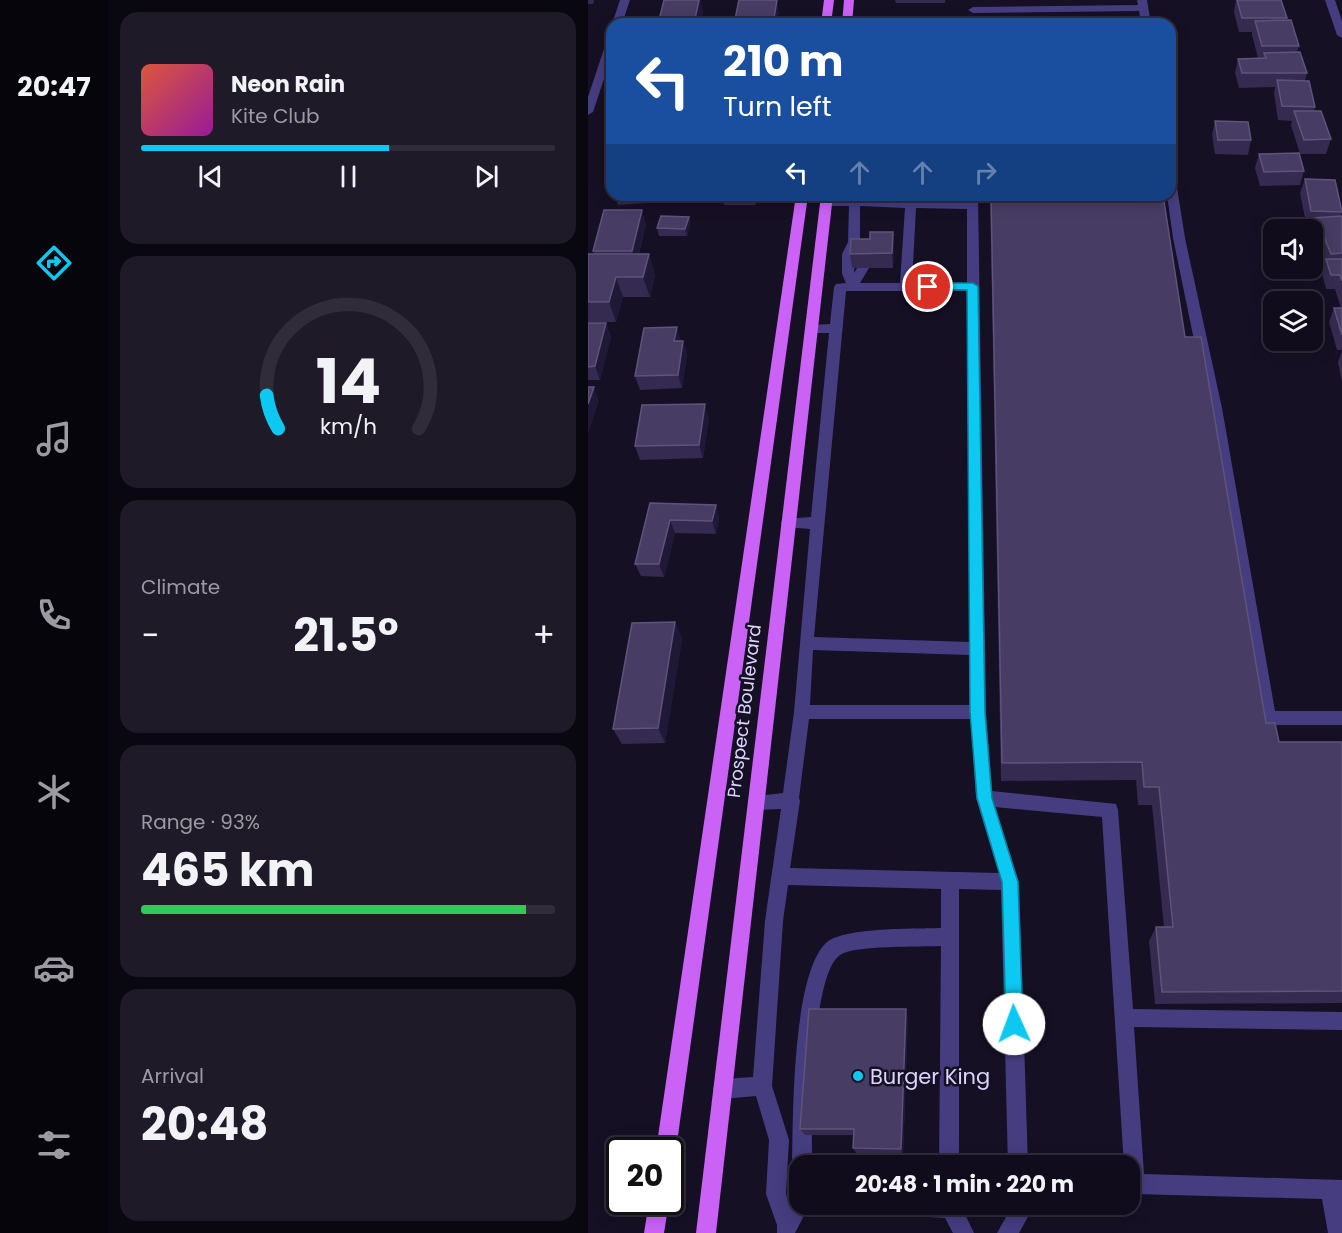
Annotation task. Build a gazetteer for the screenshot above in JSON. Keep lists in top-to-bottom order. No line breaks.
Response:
{"streets":{"main road":["Prospect Boulevard"]},"places":["Burger King"],"page":{"tabs":"20:47","turn":["210 m","Turn left"],"song":["Neon Rain","Kite Club"],"tile":["Climate",["Range · 93%","465 km"],["Arrival","20:48"]],"heat":["−","21.5°","+"],"limit":"20","trip":"20:48 · 1 min · 220 m","gauge":["14","km/h"]}}
